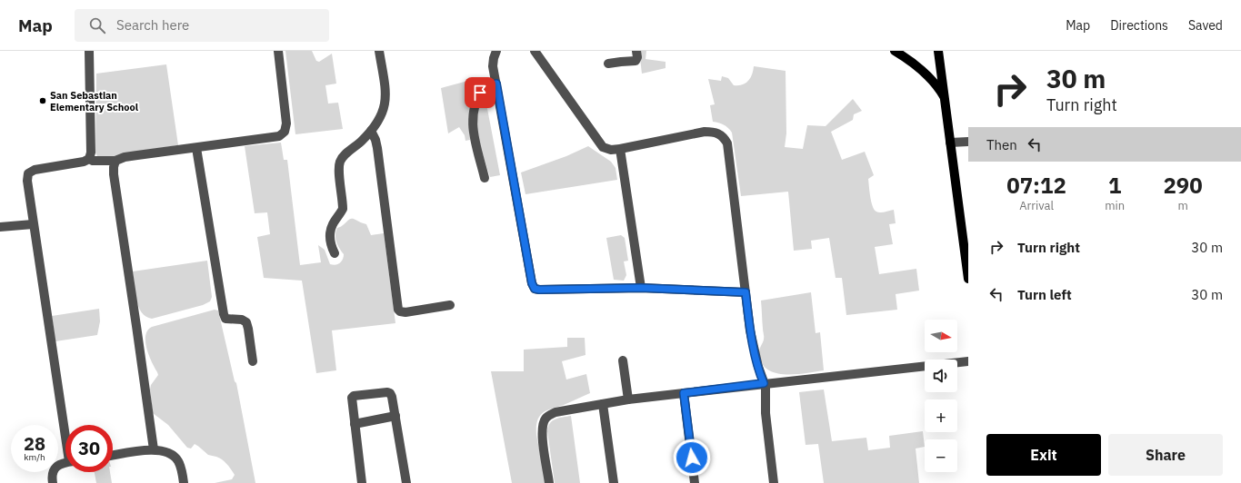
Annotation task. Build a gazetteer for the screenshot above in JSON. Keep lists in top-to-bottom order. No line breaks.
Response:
{"places":["San Sebastian Elementary School"],"north":"right","page":{"header":"Map","search":"Search here","nav":["Map","Directions","Saved"],"turn":["30 m","Turn right"],"then":"Then","eta":["07:12","Arrival","1","min","290","m"],"list":[{"name":"Turn right","value":"30 m"},{"name":"Turn left","value":"30 m"}],"map_buttons":["+","−"],"speed":"28 km/h","limit":"30","buttons":["Exit","Share"]}}
